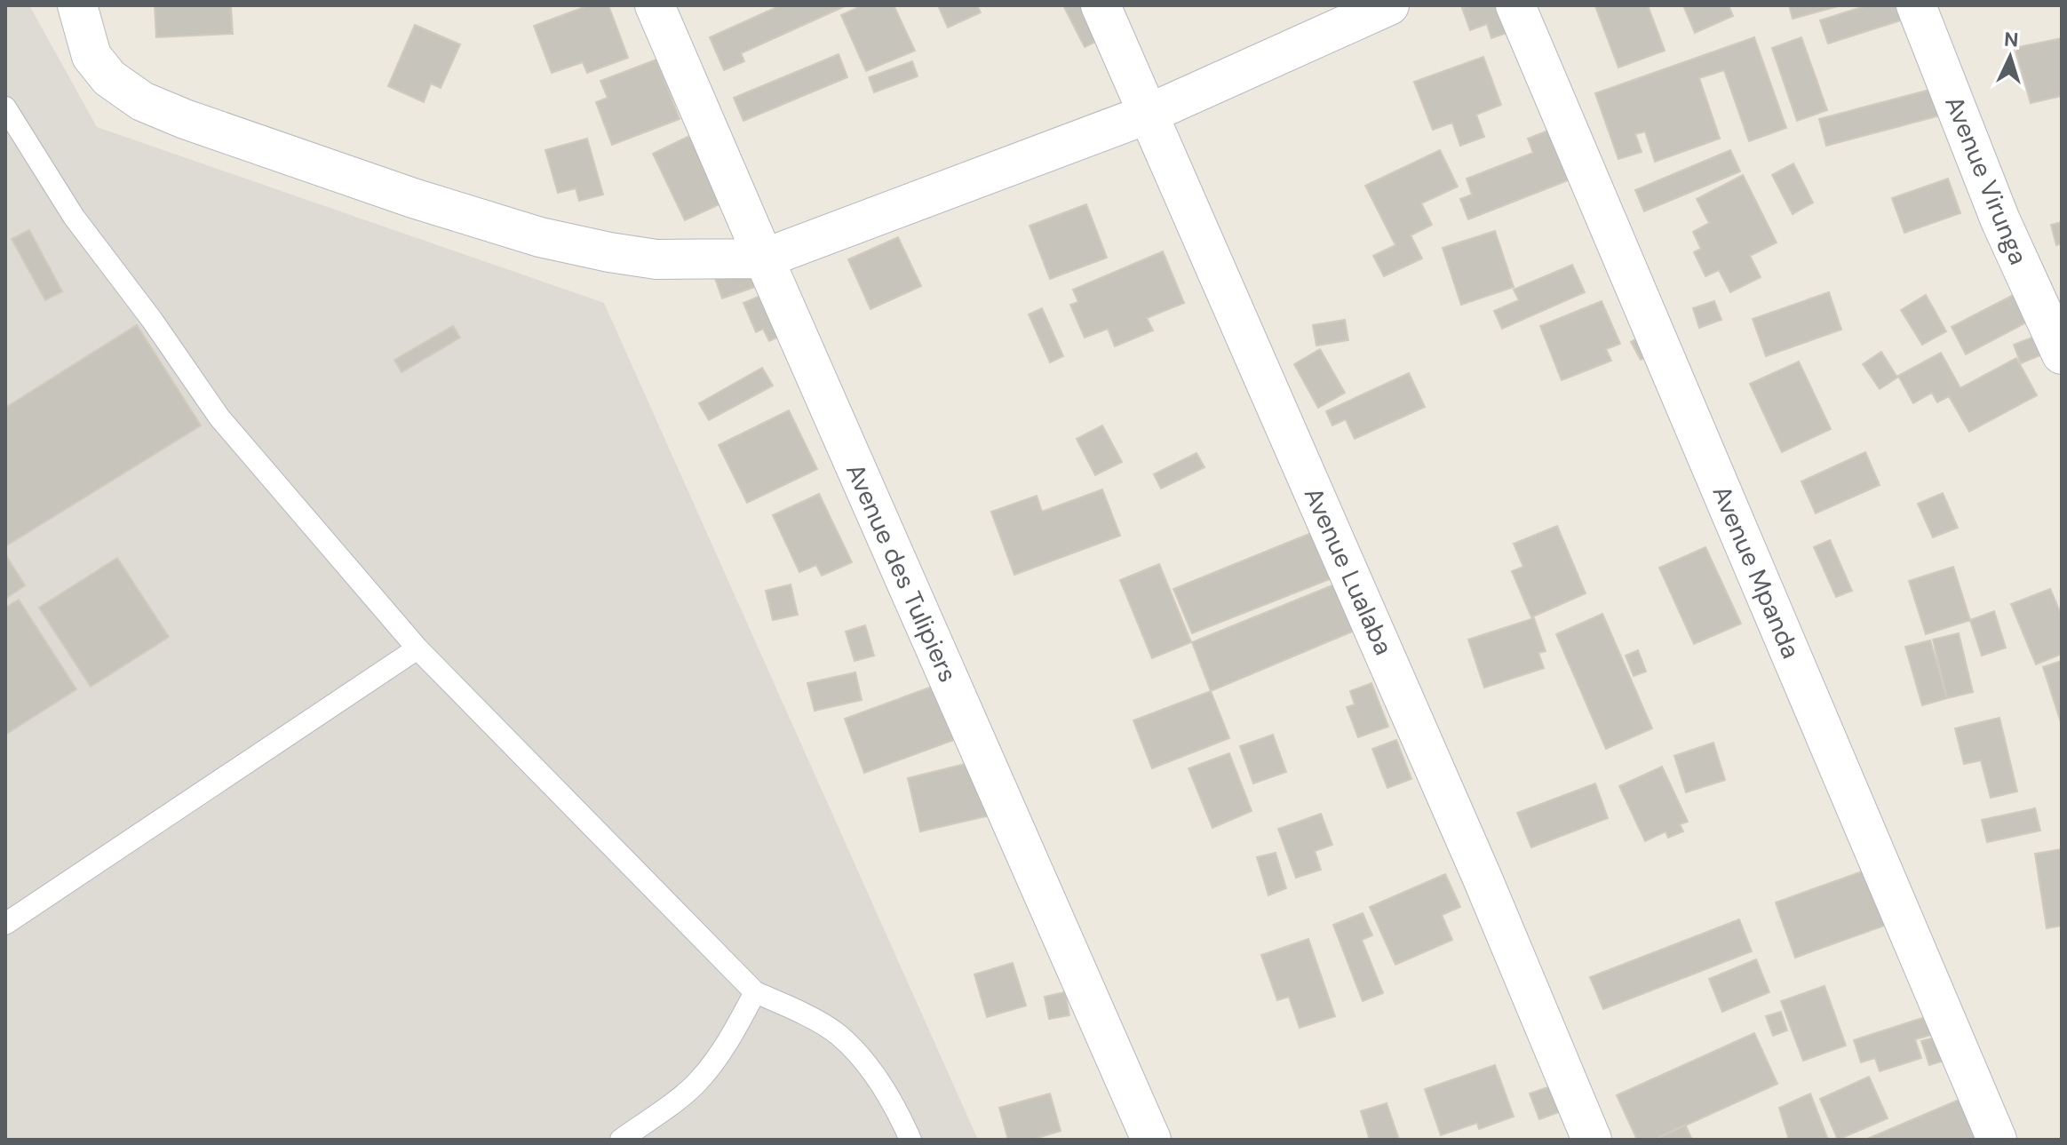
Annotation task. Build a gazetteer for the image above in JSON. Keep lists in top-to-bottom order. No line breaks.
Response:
{"streets":{"street":["Avenue Virunga","Avenue Lualaba","Avenue Mpanda","Avenue des Tulipiers"]},"north":"top"}
